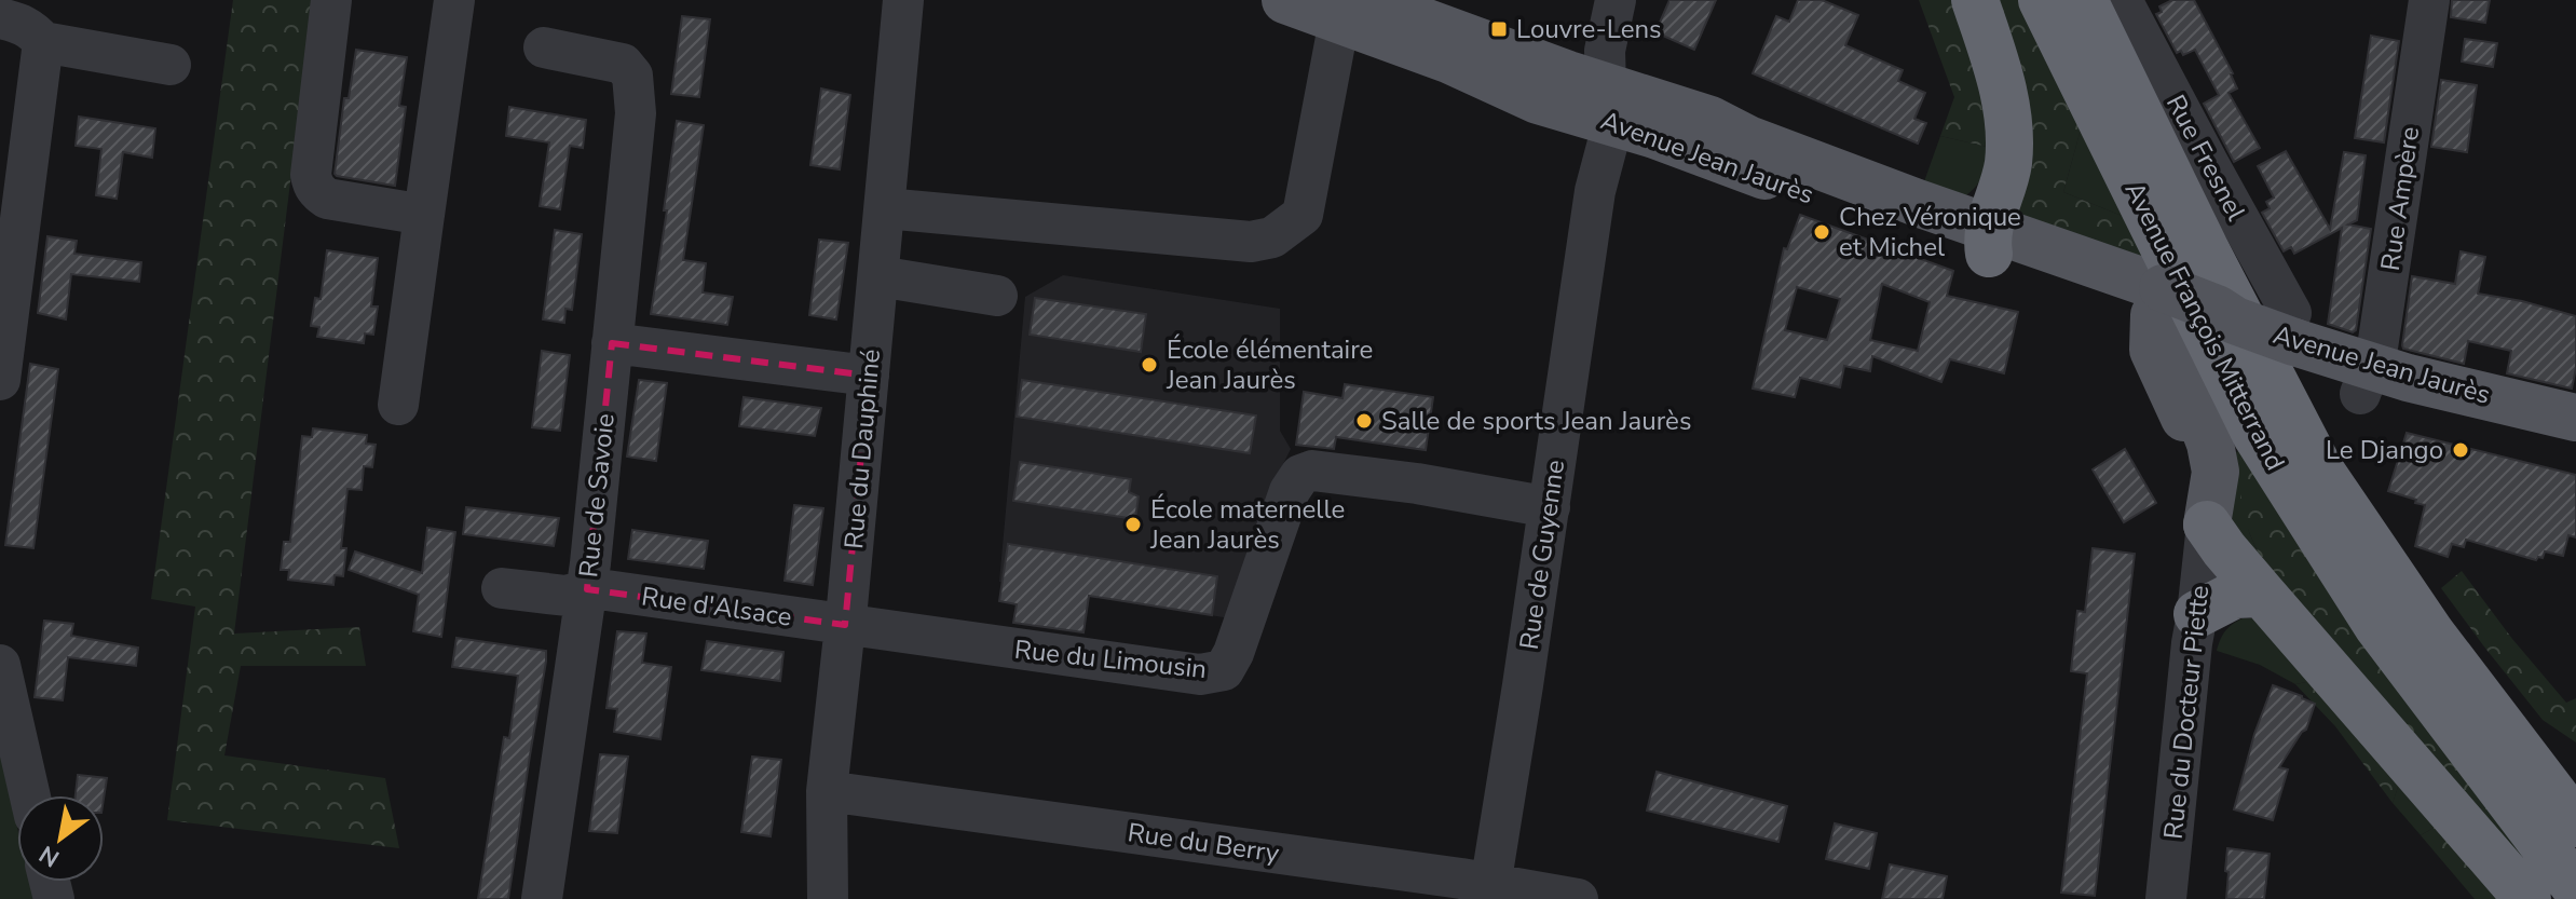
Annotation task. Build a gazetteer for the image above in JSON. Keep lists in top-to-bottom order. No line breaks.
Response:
{"streets":{"highway":["Avenue François Mitterrand"],"main road":["Avenue Jean Jaurès","Rue du Docteur Piette"],"street":["Rue Fresnel","Rue Ampère","Rue du Dauphiné","Rue de Savoie","Rue de Guyenne","Rue d'Alsace","Rue du Limousin","Rue du Berry"]},"crossings":[["Avenue Jean Jaurès","Rue Fresnel"],["Avenue Jean Jaurès","Rue Ampère"],["Avenue Jean Jaurès","Rue de Guyenne"],["Avenue Jean Jaurès","Rue du Docteur Piette"],["Rue du Dauphiné","Rue d'Alsace"],["Rue du Dauphiné","Rue du Limousin"],["Rue du Dauphiné","Rue du Berry"],["Rue de Savoie","Rue d'Alsace"],["Rue de Guyenne","Rue du Limousin"],["Rue de Guyenne","Rue du Berry"],["Rue d'Alsace","Rue du Limousin"]],"places":{"transit":["Louvre-Lens"],"other":["Chez Véronique et Michel","École élémentaire Jean Jaurès","Salle de sports Jean Jaurès","Le Django","École maternelle Jean Jaurès"]},"north":"bottom left"}
